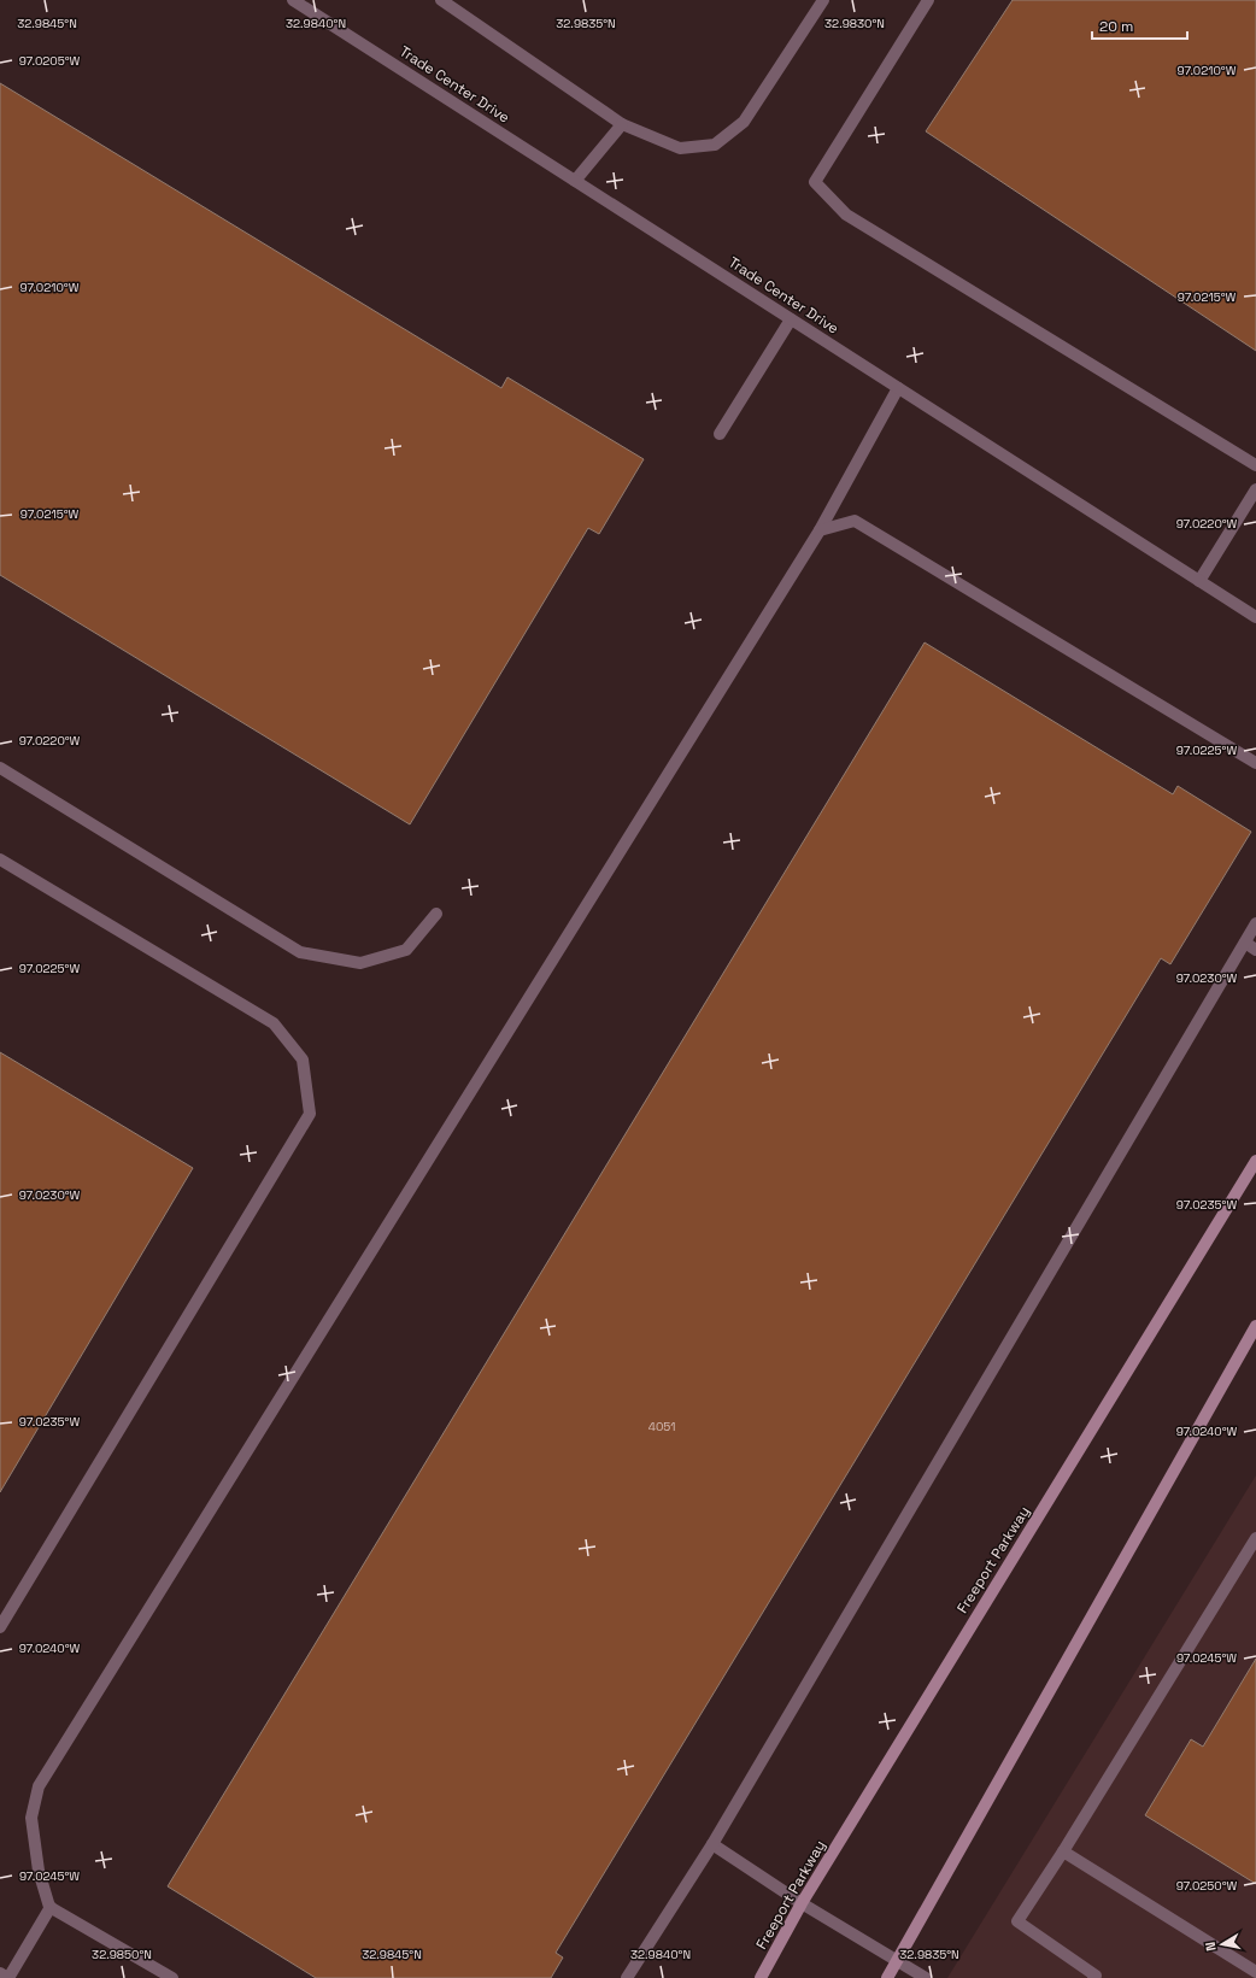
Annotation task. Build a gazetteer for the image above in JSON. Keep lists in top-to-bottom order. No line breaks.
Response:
{"streets":{"main road":["Freeport Parkway"],"street":["Trade Center Drive"]},"house_numbers":["4051"],"scale_bar":"20 m","north":"left","coordinates":["32.9845°N","32.9840°N","32.9835°N","32.9830°N","97.0205°W","97.0210°W","97.0215°W","97.0220°W","97.0225°W","97.0230°W","97.0235°W","97.0240°W","97.0245°W","97.0250°W","32.9850°N"]}
